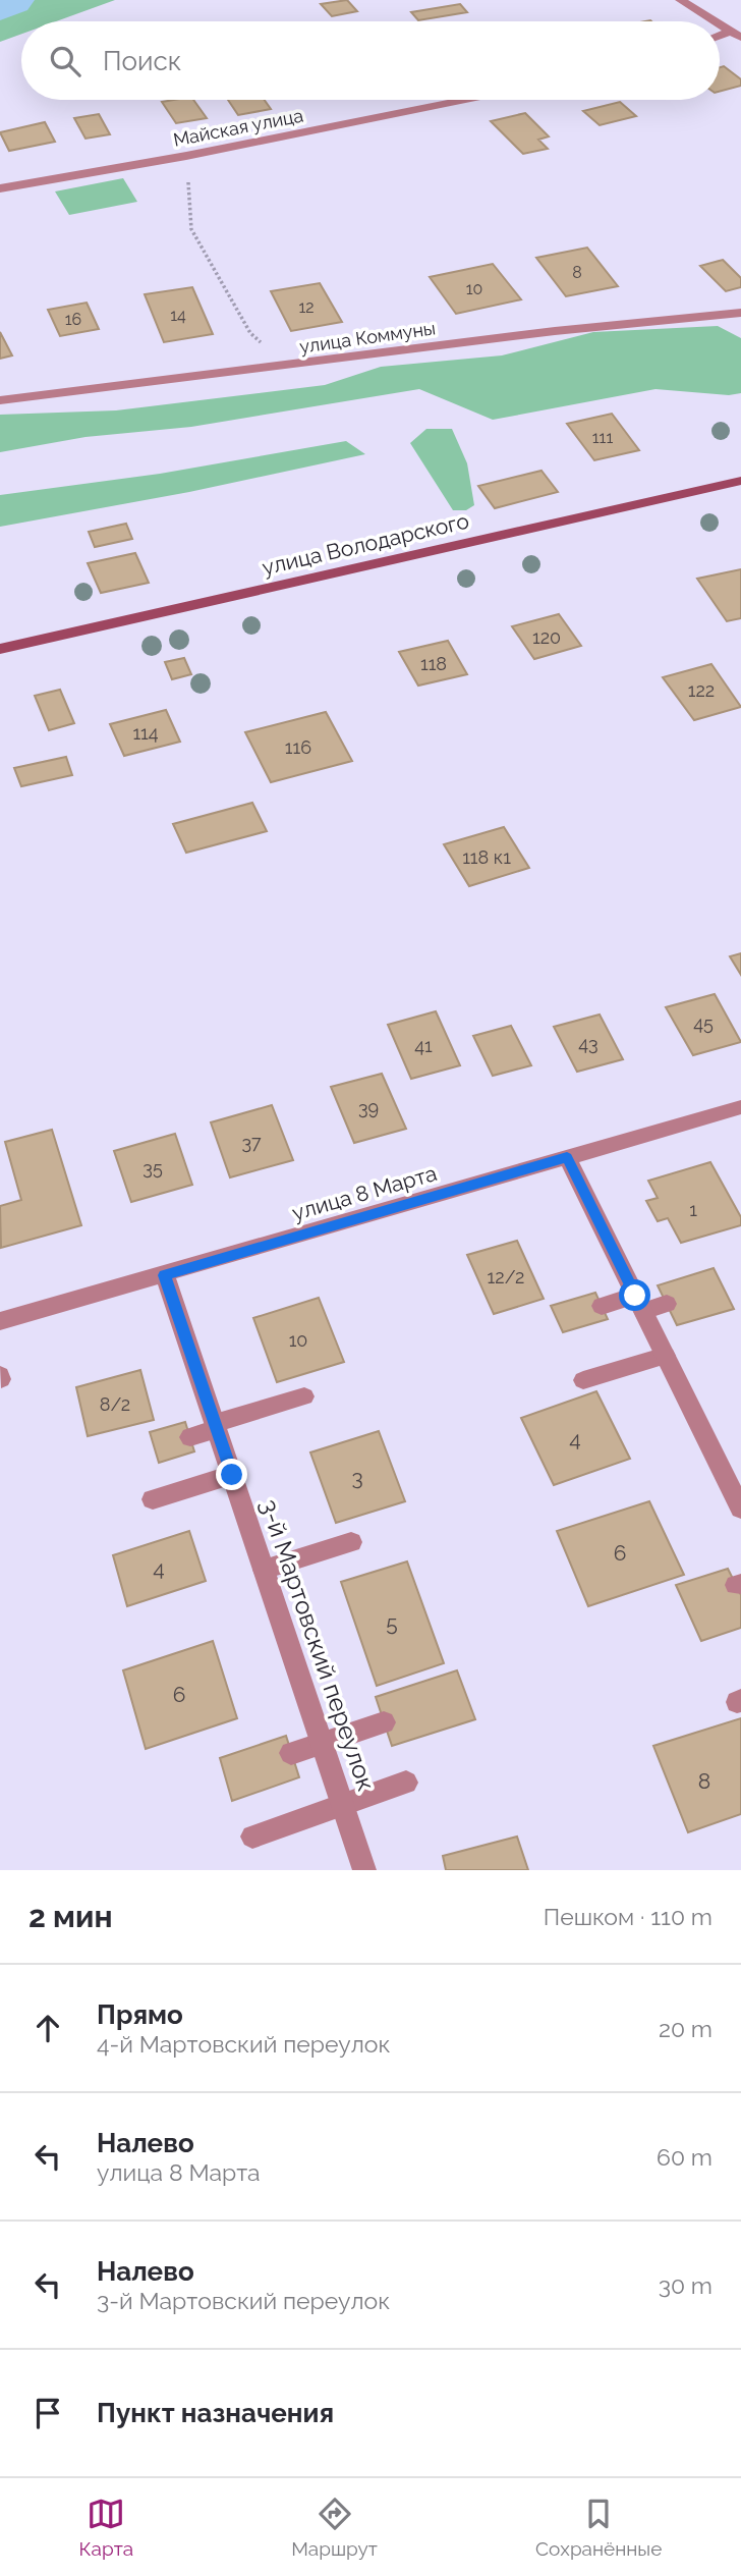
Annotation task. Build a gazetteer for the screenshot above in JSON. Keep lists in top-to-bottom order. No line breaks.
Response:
{"streets":{"main road":["улица Володарского"],"street":["Майская улица","улица Коммуны","улица 8 Марта","3-й Мартовский переулок"]},"crossings":[["улица 8 Марта","3-й Мартовский переулок"]],"house_numbers":["8","10","12","14","16","111","120","118","122","114","116","118 к1","45","43","41","39","37","35","1","12/2","10","8/2","4","3","6","4","5","6","8"],"page":{"search":"Поиск","heading":["2 мин","Пешком · 110 m"],"list":[["Прямо","4-й Мартовский переулок","20 m"],["Налево","улица 8 Марта","60 m"],["Налево","3-й Мартовский переулок","30 m"],"Пункт назначения"],"nav":["Карта","Маршрут","Сохранённые"]}}
